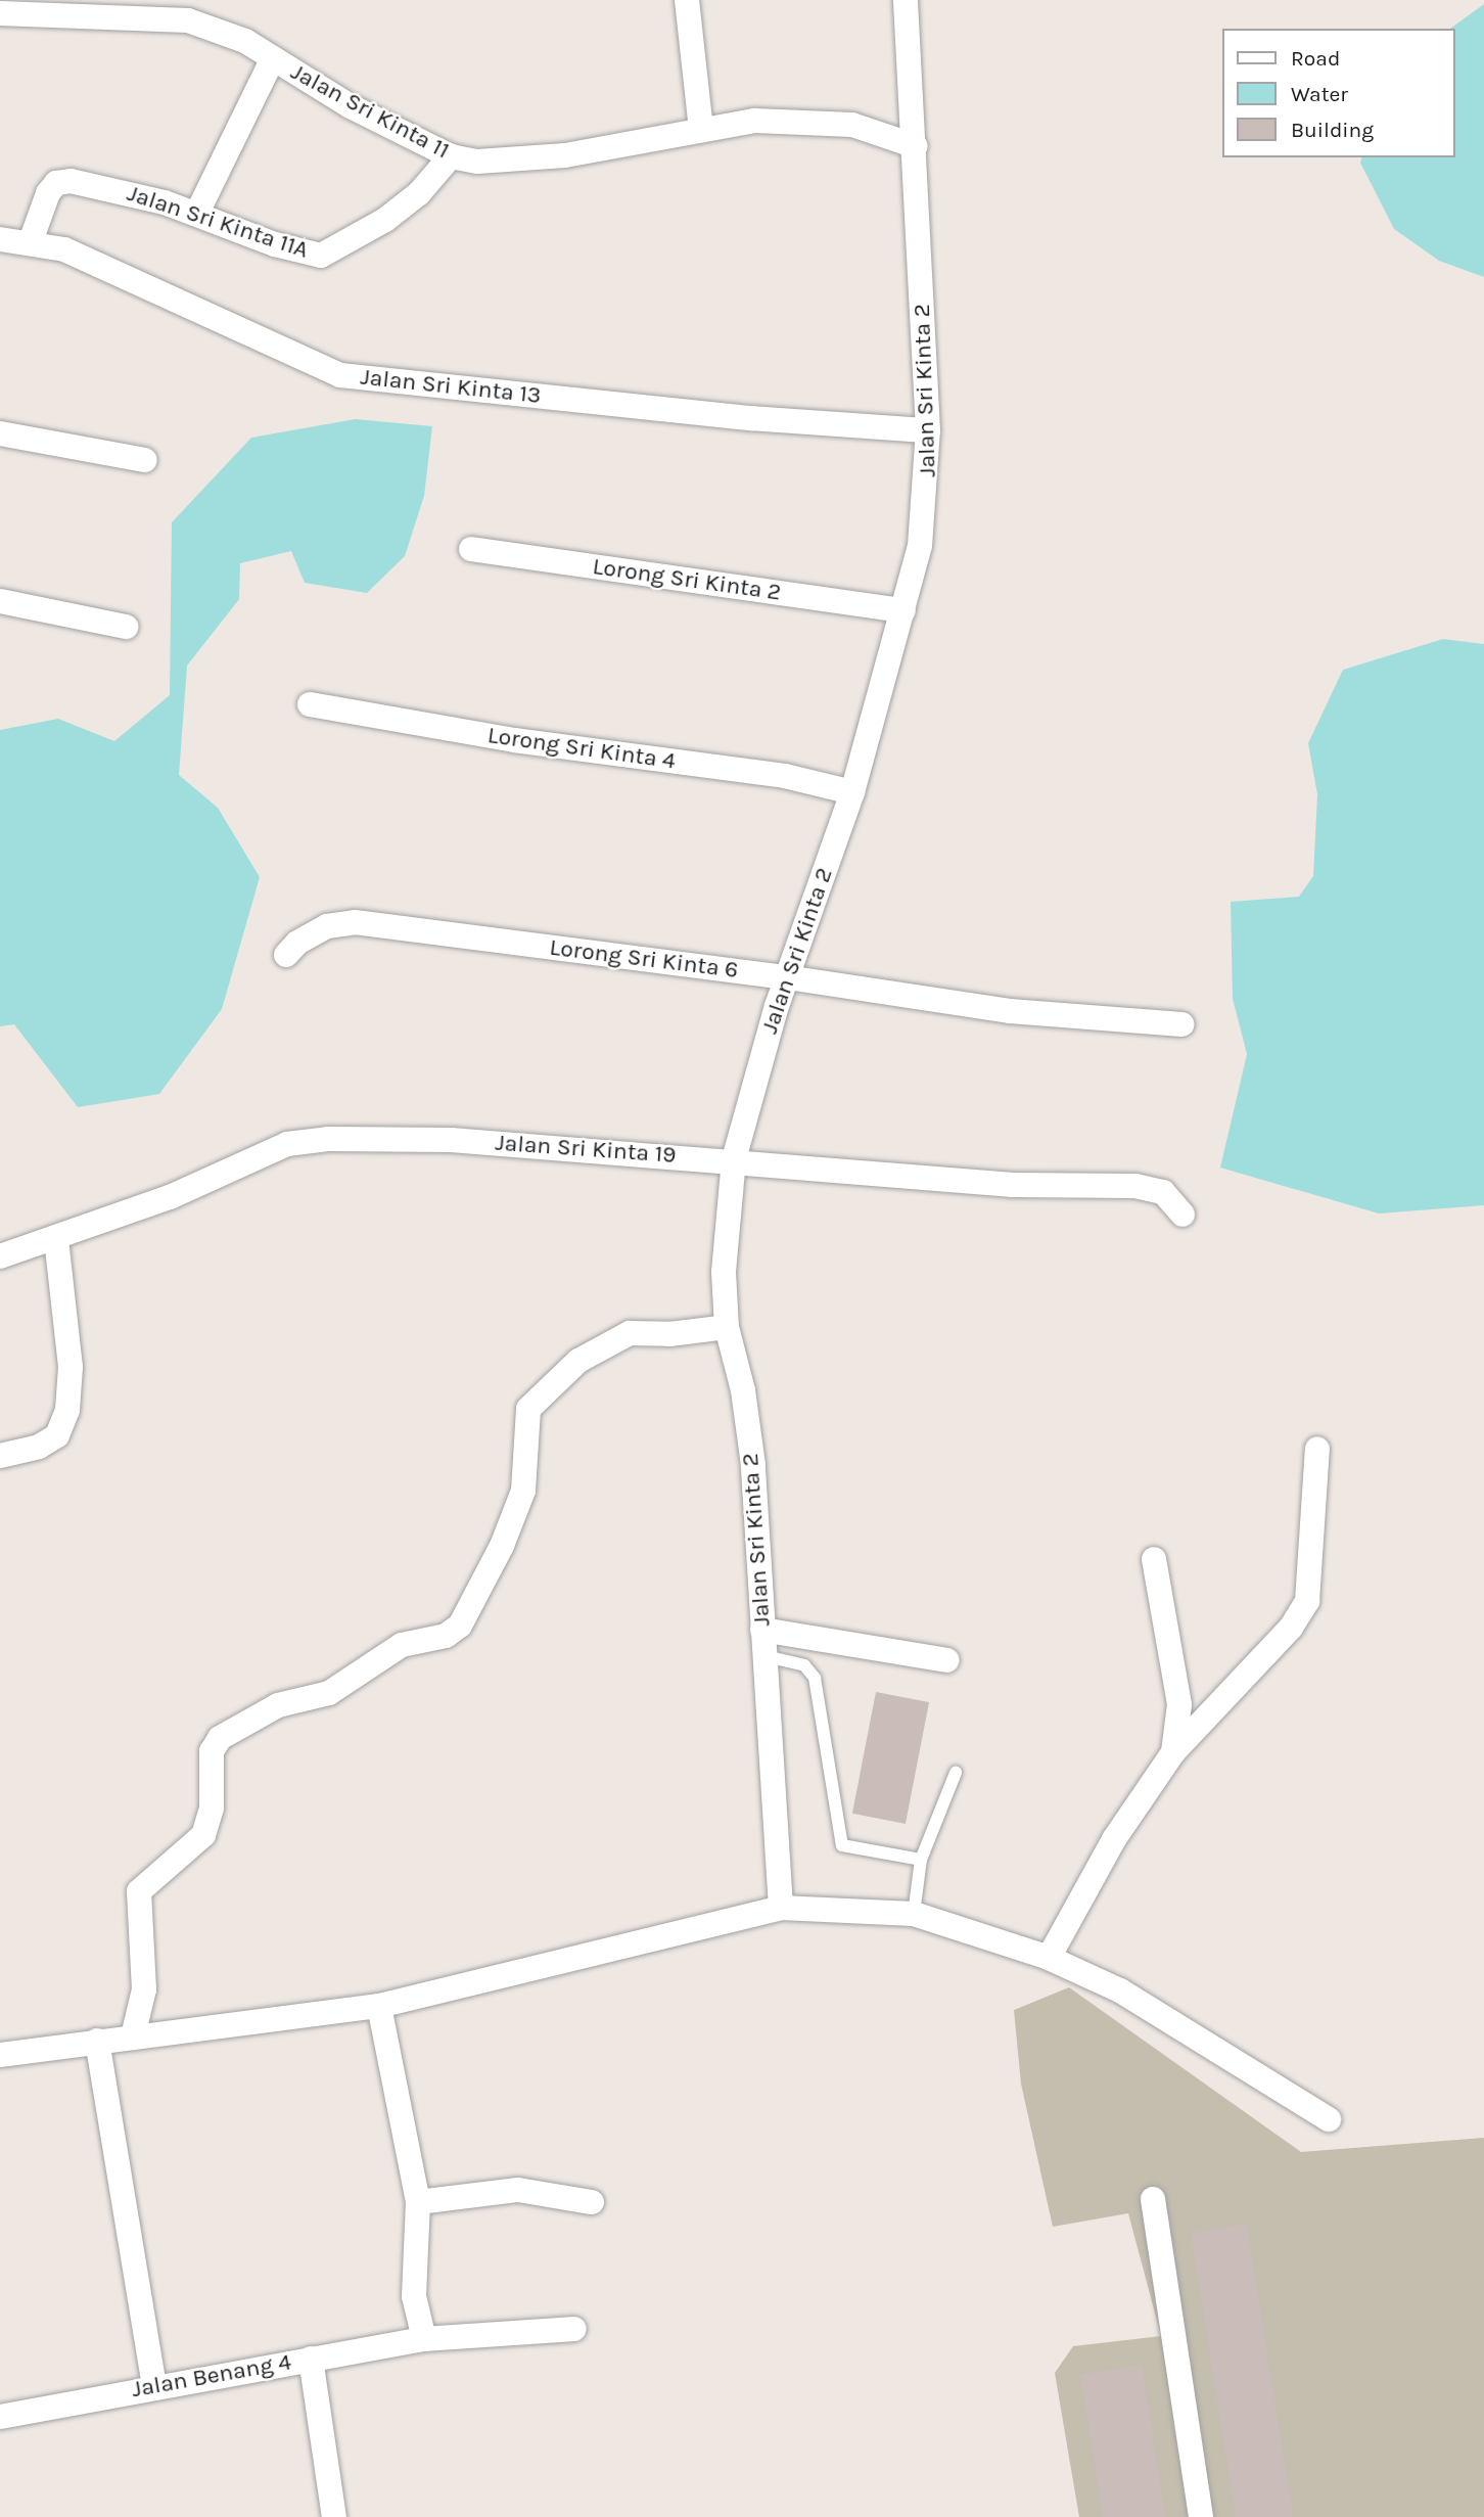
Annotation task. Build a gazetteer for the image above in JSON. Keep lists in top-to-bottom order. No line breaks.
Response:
{"streets":{"street":["Jalan Sri Kinta 11","Jalan Sri Kinta 11A","Jalan Sri Kinta 13","Jalan Sri Kinta 2","Lorong Sri Kinta 2","Lorong Sri Kinta 4","Lorong Sri Kinta 6","Jalan Sri Kinta 19","Jalan Benang 4"]},"crossings":[["Jalan Sri Kinta 11","Jalan Sri Kinta 11A"],["Jalan Sri Kinta 11","Jalan Sri Kinta 2"],["Jalan Sri Kinta 11A","Jalan Sri Kinta 13"],["Jalan Sri Kinta 13","Jalan Sri Kinta 2"],["Jalan Sri Kinta 2","Lorong Sri Kinta 2"],["Jalan Sri Kinta 2","Lorong Sri Kinta 4"],["Jalan Sri Kinta 2","Lorong Sri Kinta 6"],["Jalan Sri Kinta 2","Jalan Sri Kinta 19"]],"legend":["Road","Water","Building"]}
